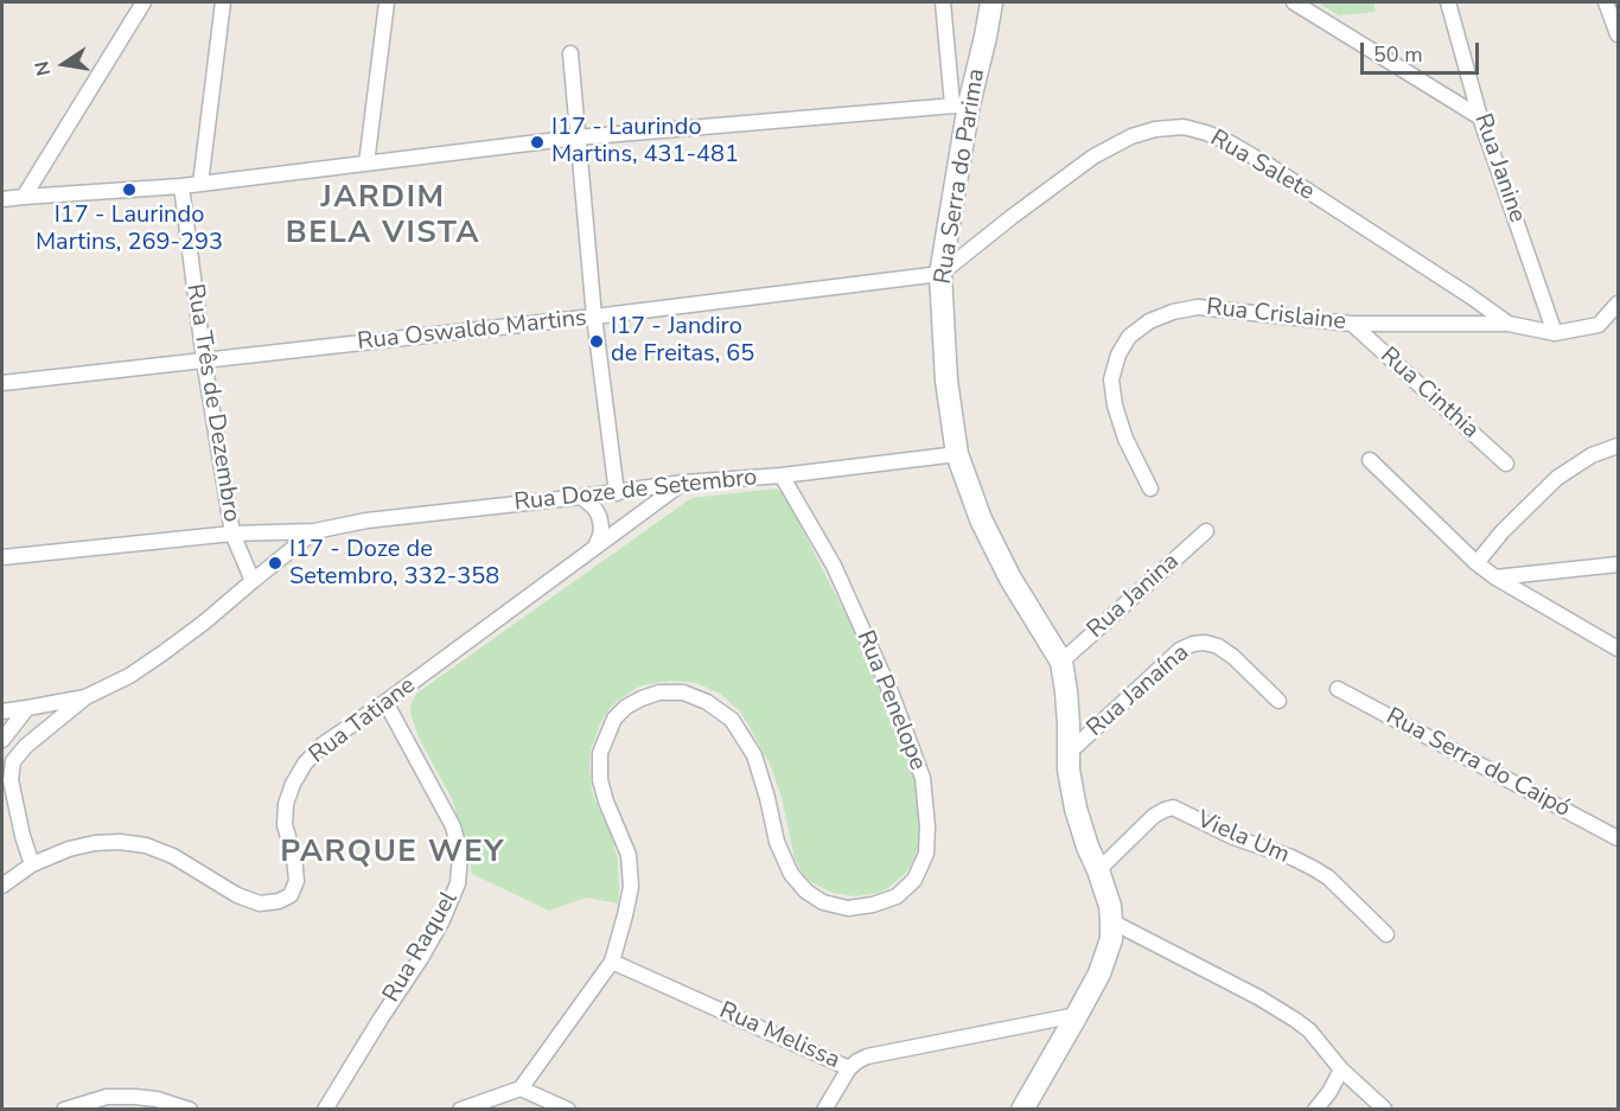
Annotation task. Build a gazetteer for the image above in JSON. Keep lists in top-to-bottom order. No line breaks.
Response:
{"streets":{"street":["Rua Salete","Rua Janine","Rua Serra do Parima","Rua Crislaine","Rua Oswaldo Martins","Rua Cinthia","Rua Três de Dezembro","Rua Doze de Setembro","Rua Janina","Rua Janaína","Rua Penelope","Rua Tatiane","Rua Serra do Caipó","Viela Um","Rua Raquel","Rua Melissa"]},"crossings":[["Rua Salete","Rua Serra do Parima"],["Rua Salete","Rua Crislaine"],["Rua Salete","Rua Oswaldo Martins"],["Rua Serra do Parima","Rua Oswaldo Martins"],["Rua Serra do Parima","Rua Doze de Setembro"],["Rua Serra do Parima","Rua Janina"],["Rua Serra do Parima","Rua Janaína"],["Rua Serra do Parima","Viela Um"],["Rua Crislaine","Rua Cinthia"],["Rua Oswaldo Martins","Rua Três de Dezembro"],["Rua Três de Dezembro","Rua Doze de Setembro"],["Rua Doze de Setembro","Rua Penelope"],["Rua Doze de Setembro","Rua Tatiane"],["Rua Penelope","Rua Melissa"],["Rua Tatiane","Rua Raquel"]],"districts":["JARDIM BELA VISTA","PARQUE WEY"],"places":["I17 - Laurindo Martins, 431-481","I17 - Laurindo Martins, 269-293","I17 - Jandiro de Freitas, 65","I17 - Doze de Setembro, 332-358"],"scale_bar":"50 m","north":"left"}
